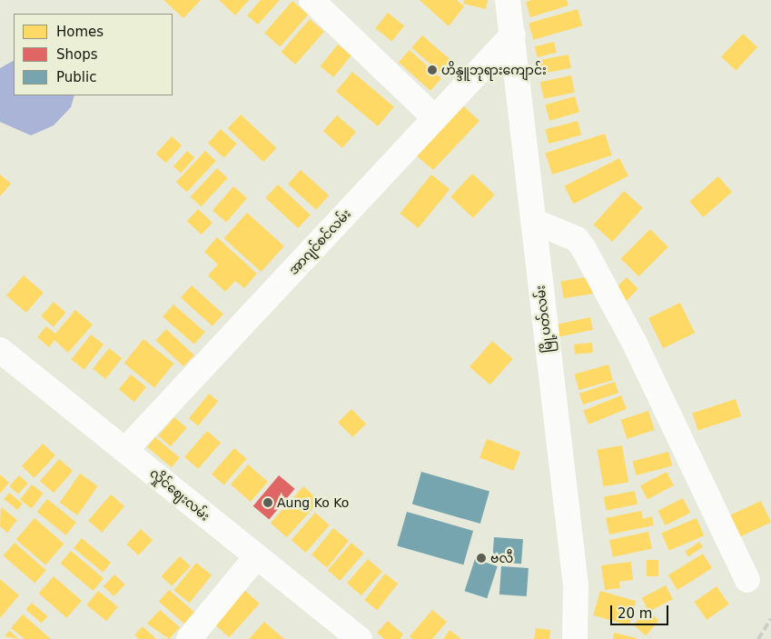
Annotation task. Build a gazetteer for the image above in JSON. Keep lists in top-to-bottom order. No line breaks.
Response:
{"streets":{"street":["အာဂျင်စင်လမ်း","မြို့ပတ်လမ်း","လှိုင်ဈေးလမ်း"]},"crossings":[["အာဂျင်စင်လမ်း","မြို့ပတ်လမ်း"],["အာဂျင်စင်လမ်း","လှိုင်ဈေးလမ်း"]],"places":["ဟိန္ဒူဘုရားကျောင်း","Aung Ko Ko","ဗလီ"],"legend":["Homes","Shops","Public"],"scale_bar":"20 m"}
